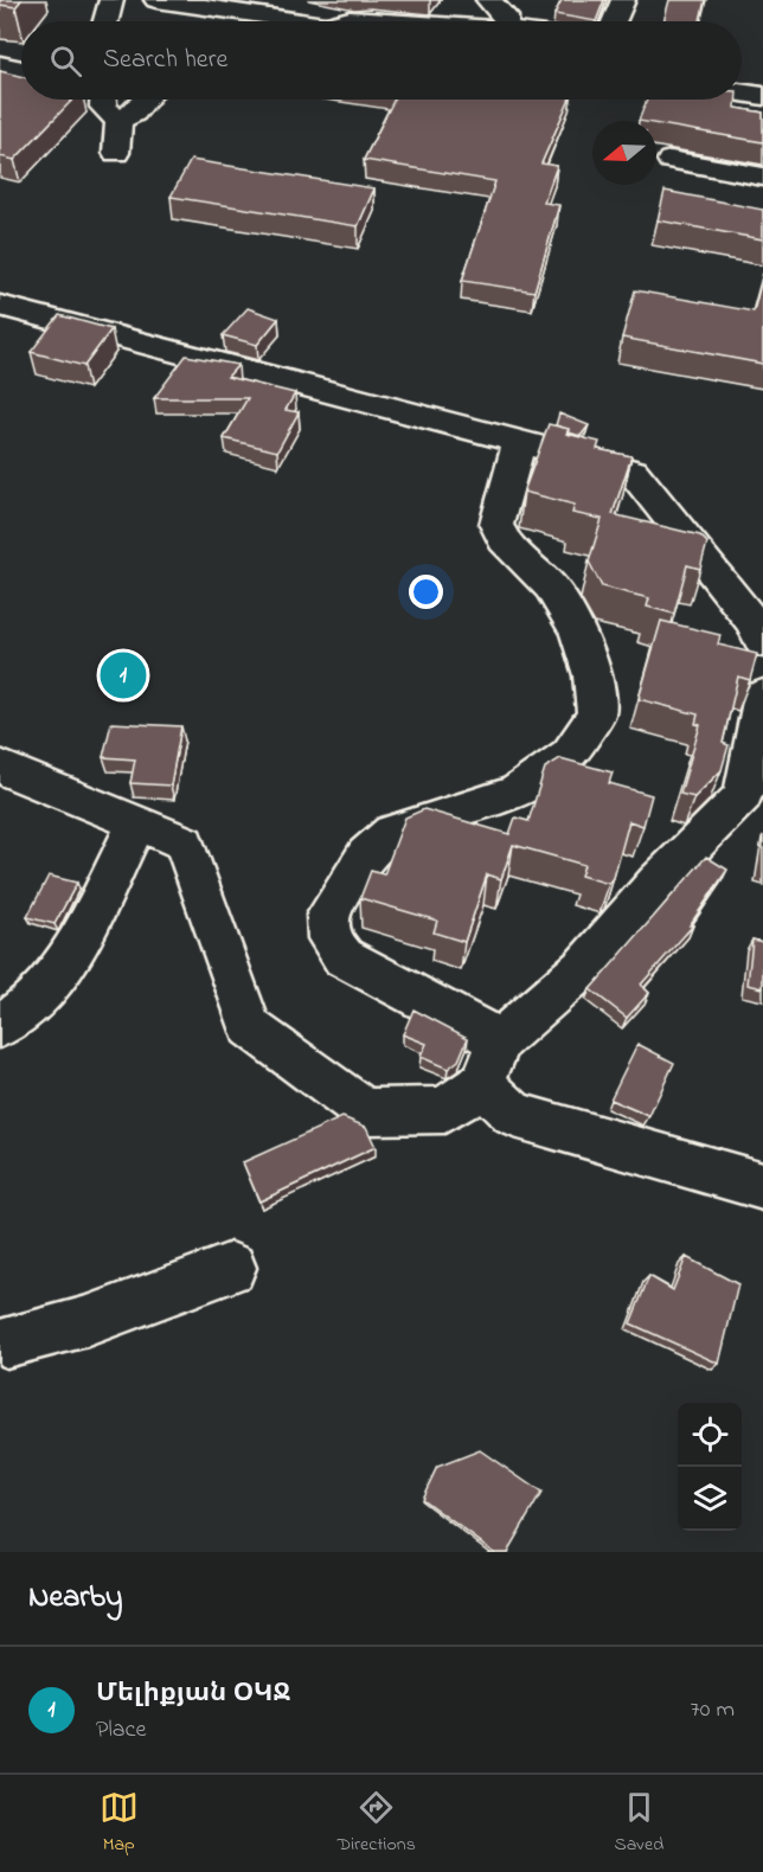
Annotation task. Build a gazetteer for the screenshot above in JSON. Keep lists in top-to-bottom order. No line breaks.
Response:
{"north":"left","page":{"search":"Search here","pins":"1","heading":"Nearby","list":[{"mark":"1","name":"Մելիքյան ՕԿՋ","note":"Place","value":"70 m"}],"nav":["Map","Directions","Saved"]}}
